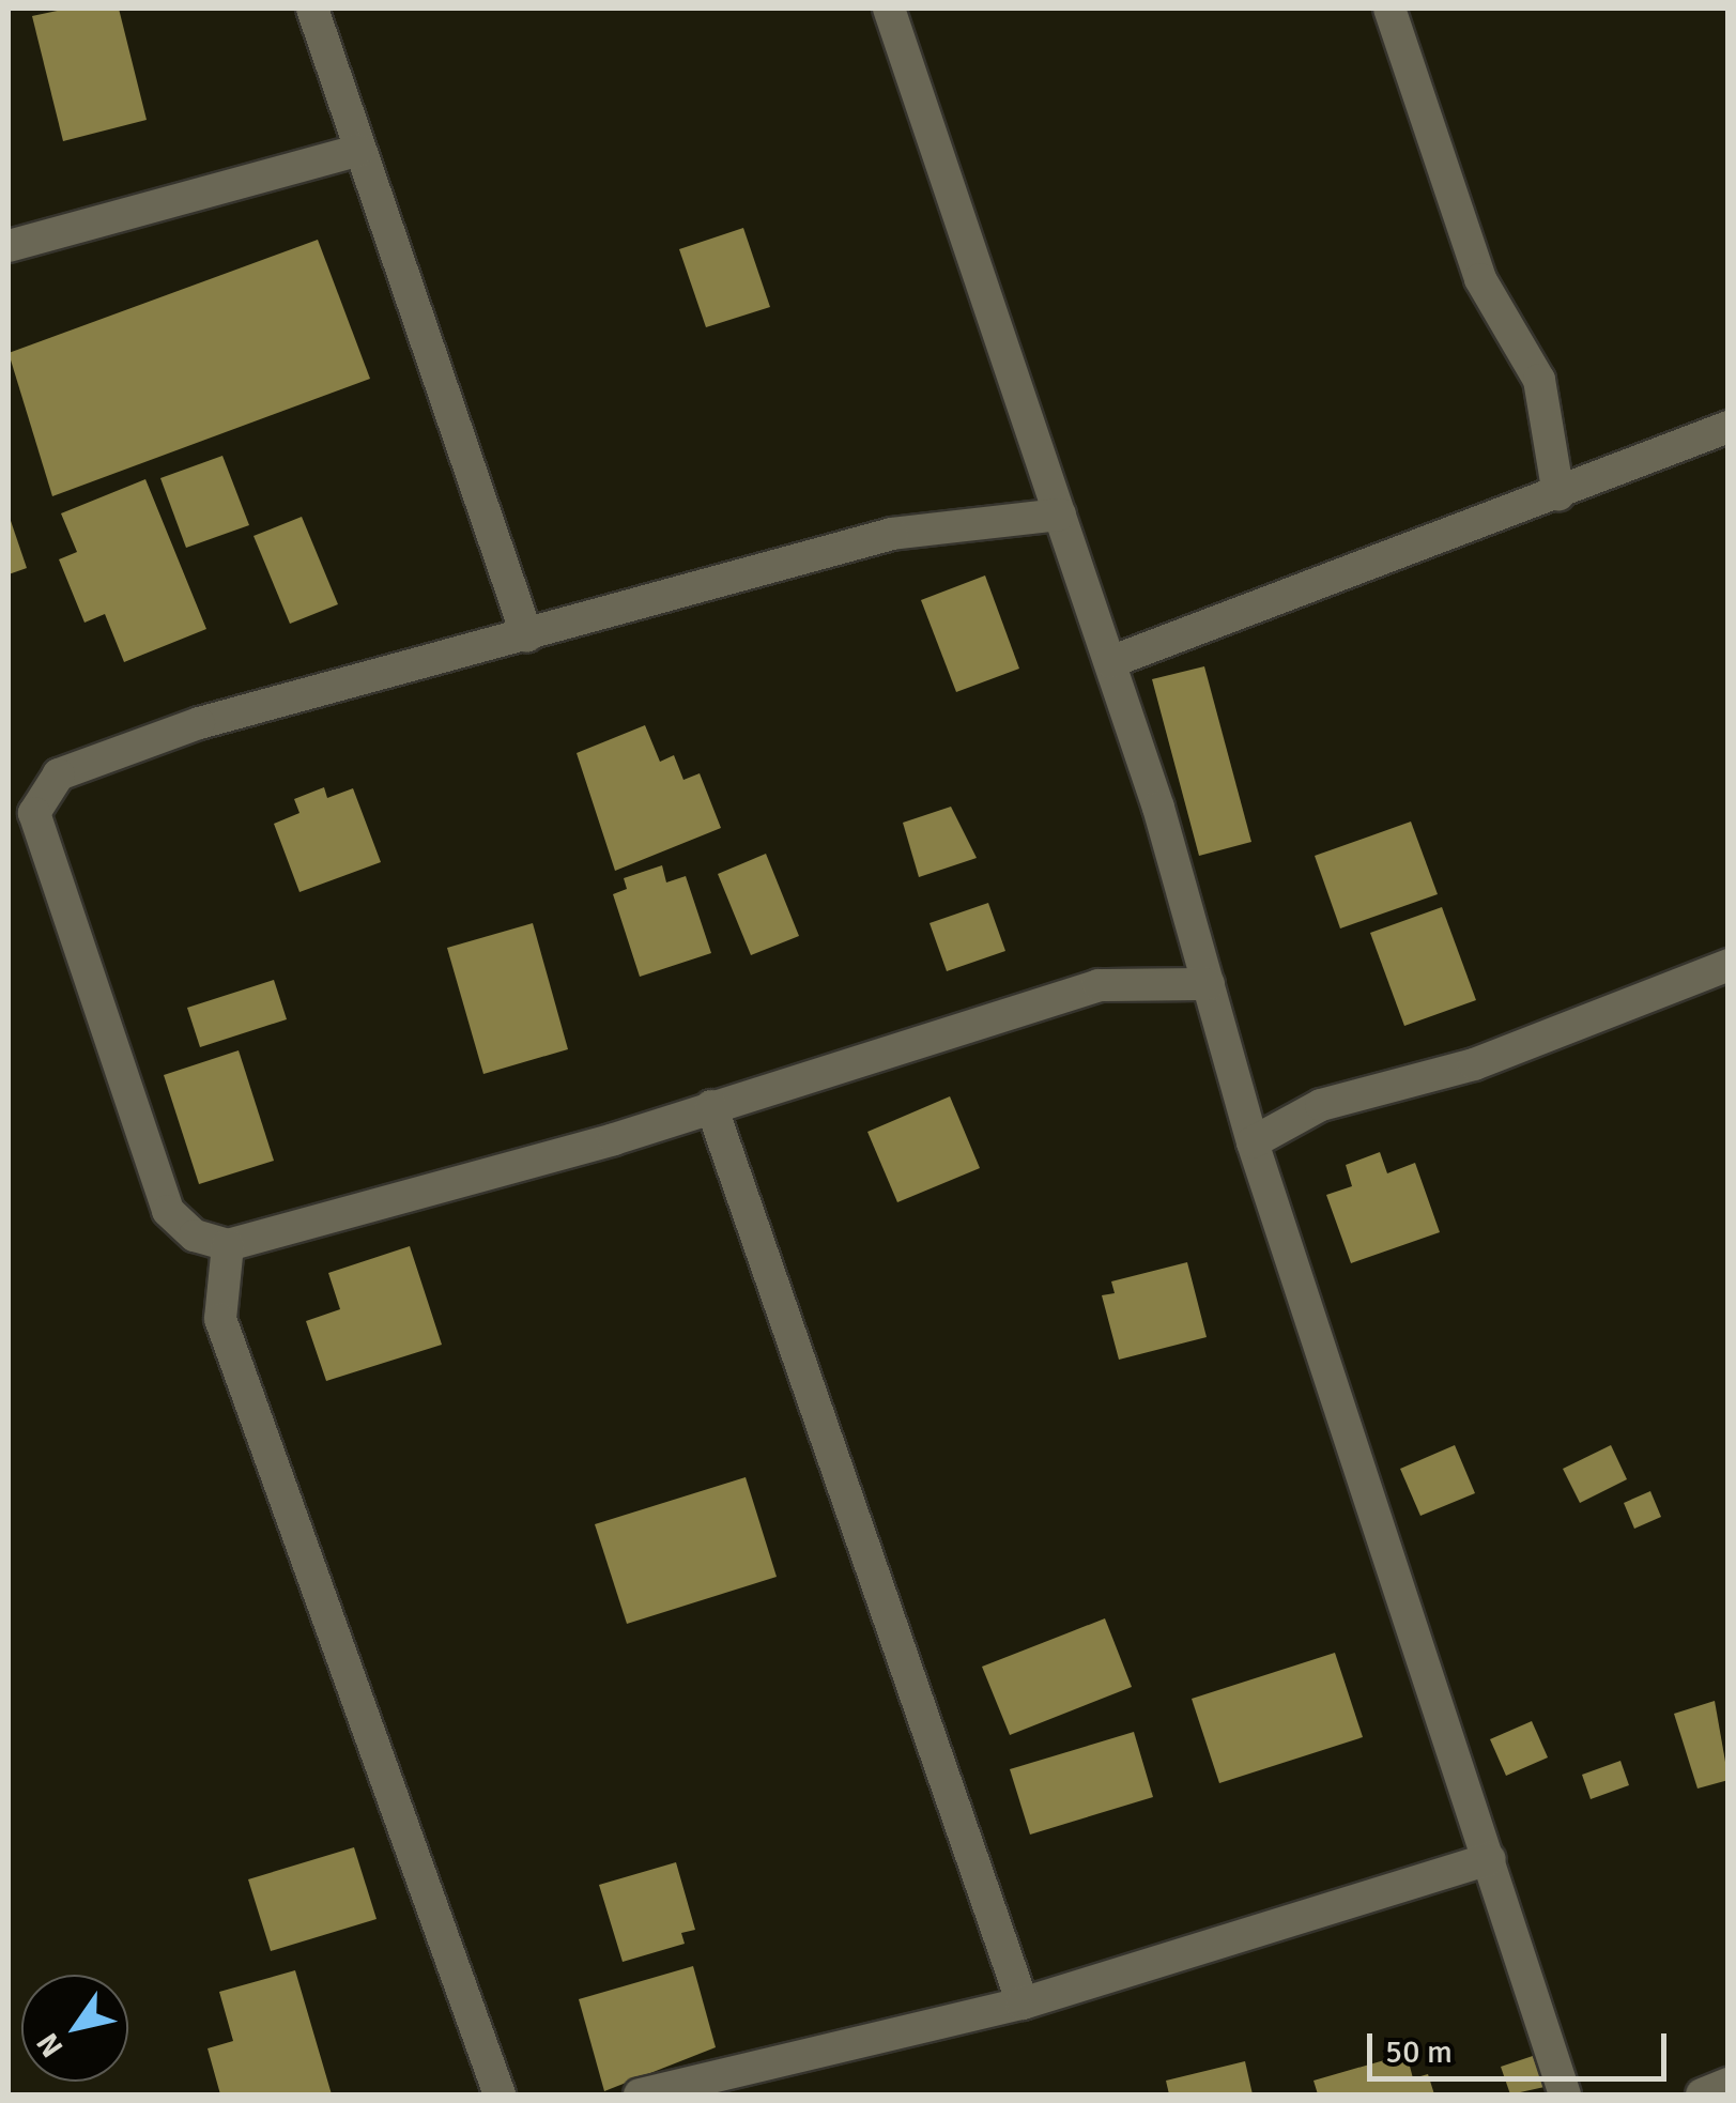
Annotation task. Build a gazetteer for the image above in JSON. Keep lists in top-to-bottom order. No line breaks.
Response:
{"scale_bar":"50 m","north":"bottom left"}
